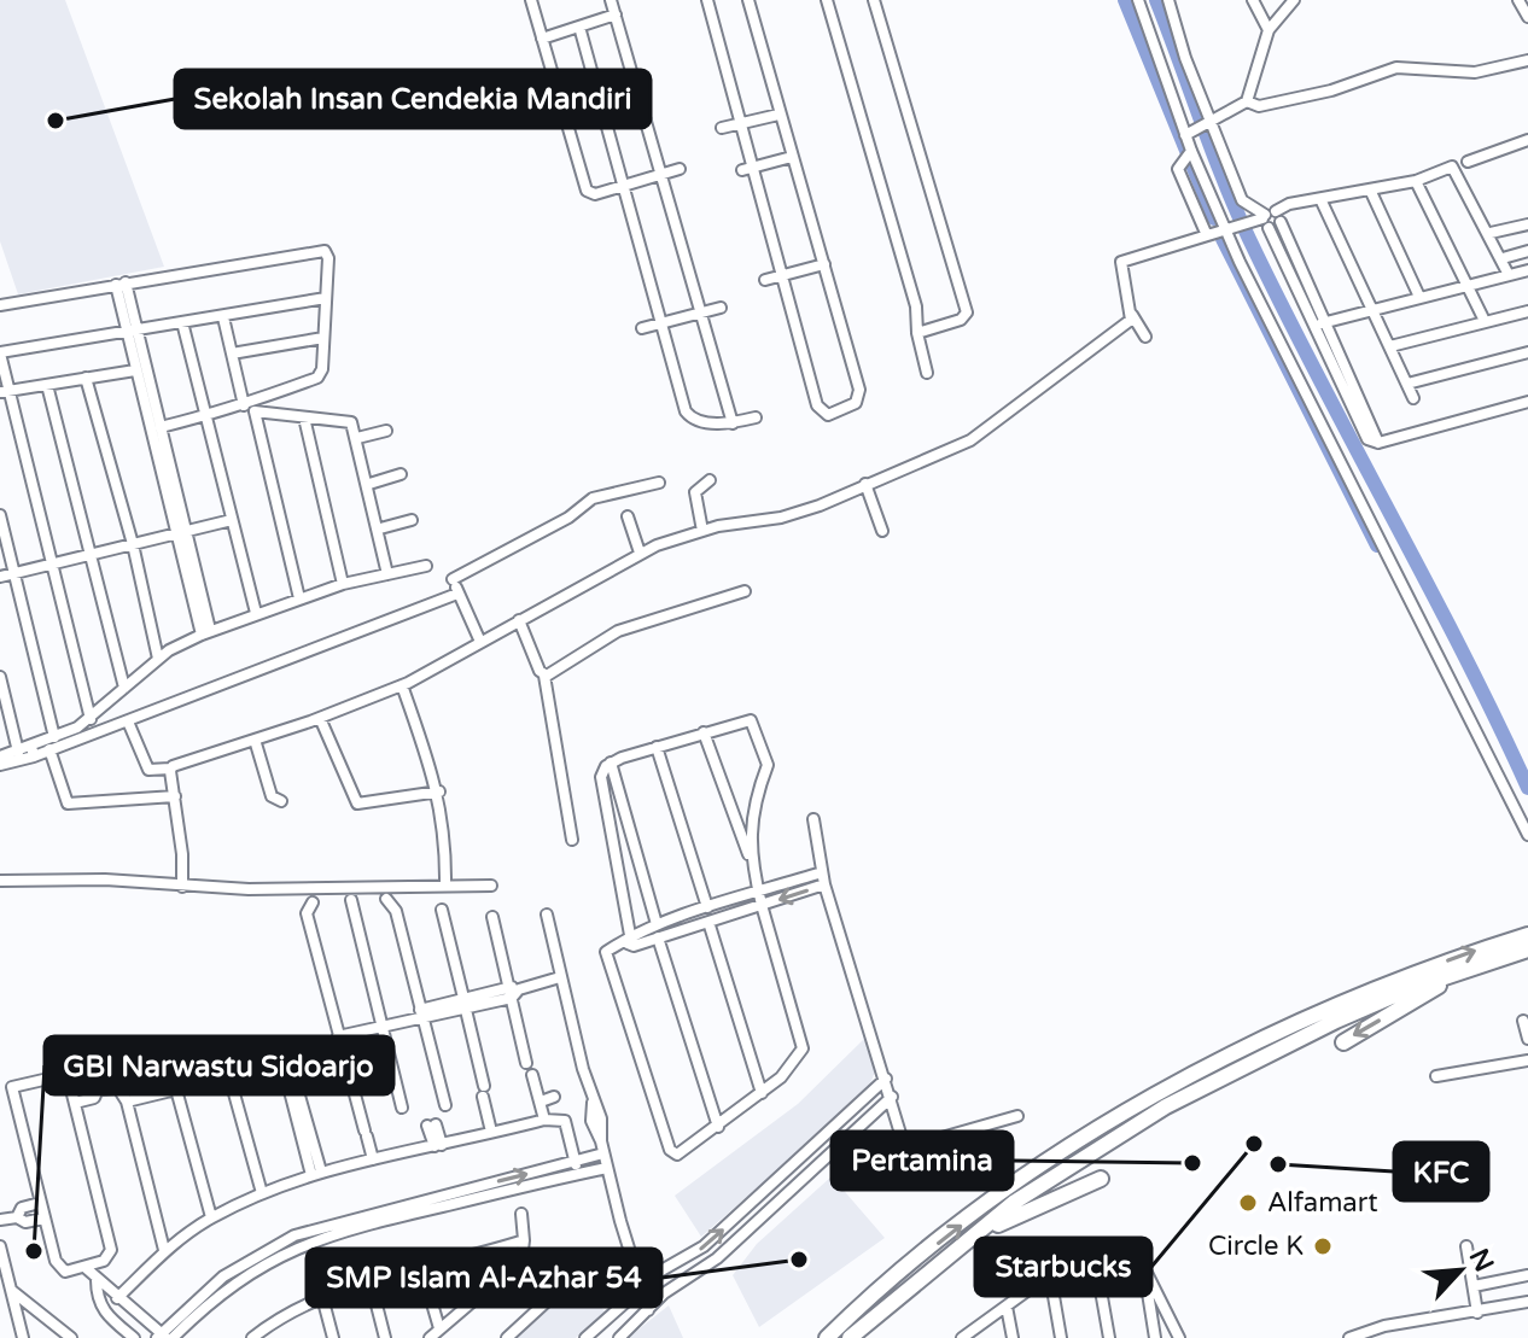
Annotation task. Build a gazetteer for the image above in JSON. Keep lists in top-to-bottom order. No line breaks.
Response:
{"places":["Sekolah Insan Cendekia Mandiri","Starbucks","Pertamina","KFC","Alfamart","Circle K","GBI Narwastu Sidoarjo","SMP Islam Al-Azhar 54"],"north":"top right"}
